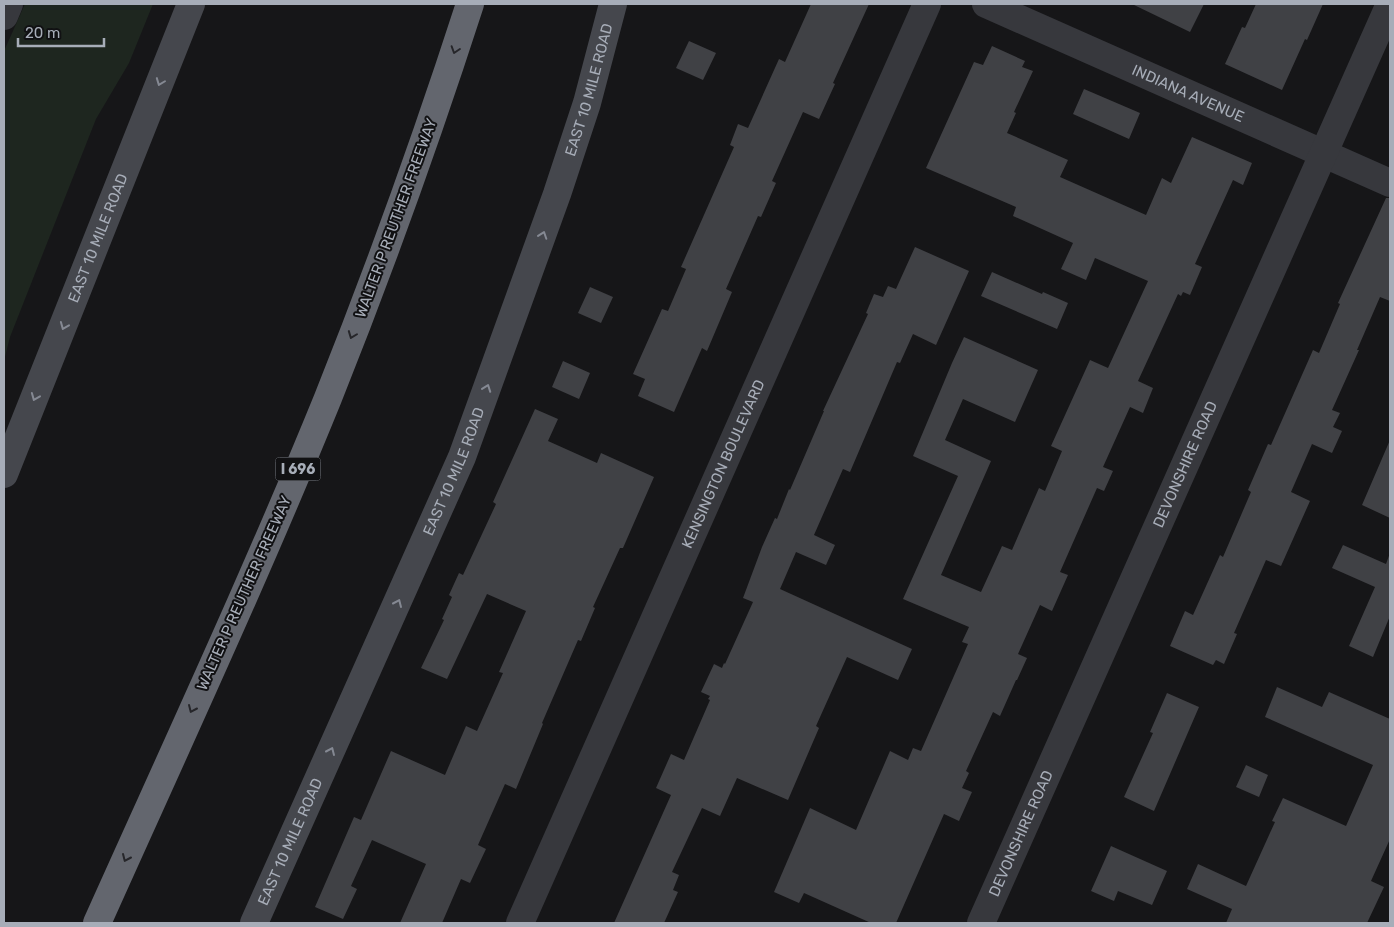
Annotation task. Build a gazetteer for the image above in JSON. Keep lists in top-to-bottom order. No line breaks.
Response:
{"streets":{"highway":["WALTER P REUTHER FREEWAY","I 696"],"main road":["EAST 10 MILE ROAD"],"street":["INDIANA AVENUE","KENSINGTON BOULEVARD","DEVONSHIRE ROAD"]},"crossings":[["INDIANA AVENUE","DEVONSHIRE ROAD"]],"one_way":["WALTER P REUTHER FREEWAY"],"scale_bar":"20 m"}
